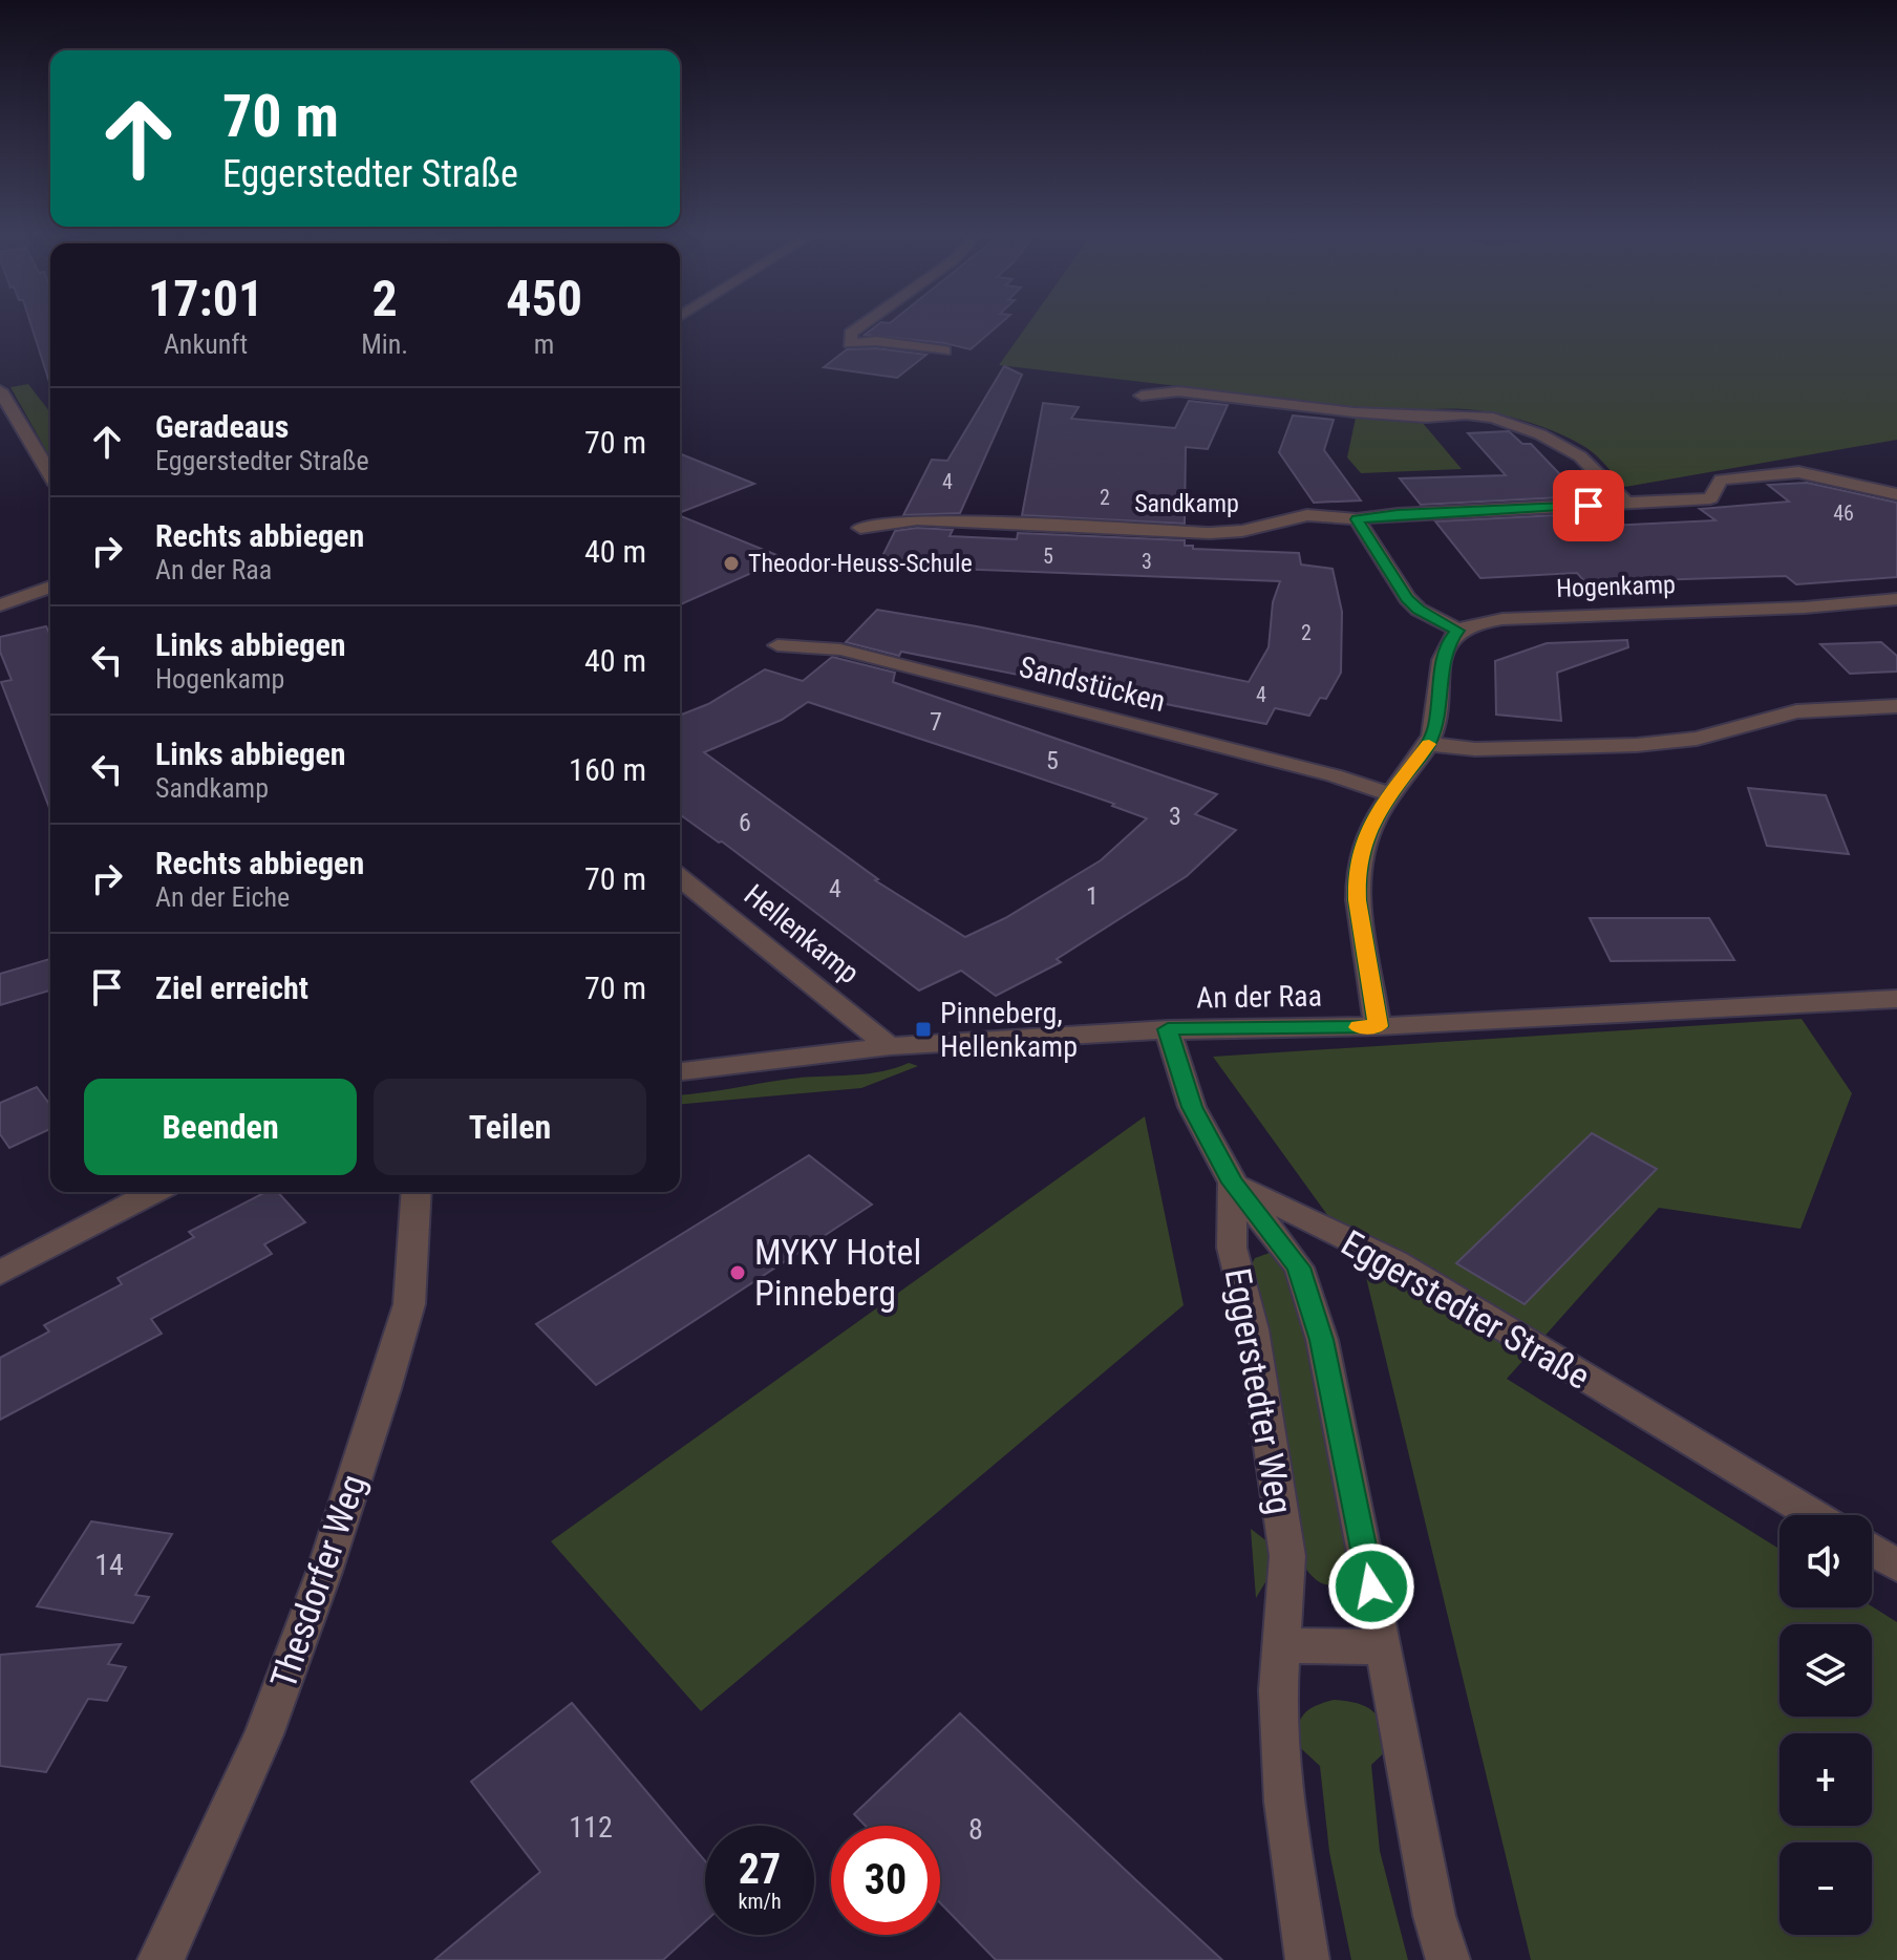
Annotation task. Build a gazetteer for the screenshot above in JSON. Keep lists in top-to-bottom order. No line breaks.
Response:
{"streets":{"street":["Sandkamp","Hogenkamp","Sandstücken","Hellenkamp","An der Raa","Eggerstedter Straße","Eggerstedter Weg","Thesdorfer Weg"]},"crossings":[["Hellenkamp","An der Raa"],["Eggerstedter Straße","Eggerstedter Weg"]],"places":{"other":["Theodor-Heuss-Schule","MYKY Hotel Pinneberg"],"transit":["Pinneberg, Hellenkamp"]},"house_numbers":["4","2","46","5","3","2","4","7","5","3","6","4","1","14","112","8"],"page":{"turn":["70 m","Eggerstedter Straße"],"eta":["17:01","Ankunft","2","Min.","450","m"],"list":[{"name":"Geradeaus","note":"Eggerstedter Straße","value":"70 m"},{"name":"Rechts abbiegen","note":"An der Raa","value":"40 m"},{"name":"Links abbiegen","note":"Hogenkamp","value":"40 m"},{"name":"Links abbiegen","note":"Sandkamp","value":"160 m"},{"name":"Rechts abbiegen","note":"An der Eiche","value":"70 m"},{"name":"Ziel erreicht","value":"70 m"}],"buttons":["Beenden","Teilen"],"map_buttons":["+","−"],"speed":"27 km/h","limit":"30"}}
